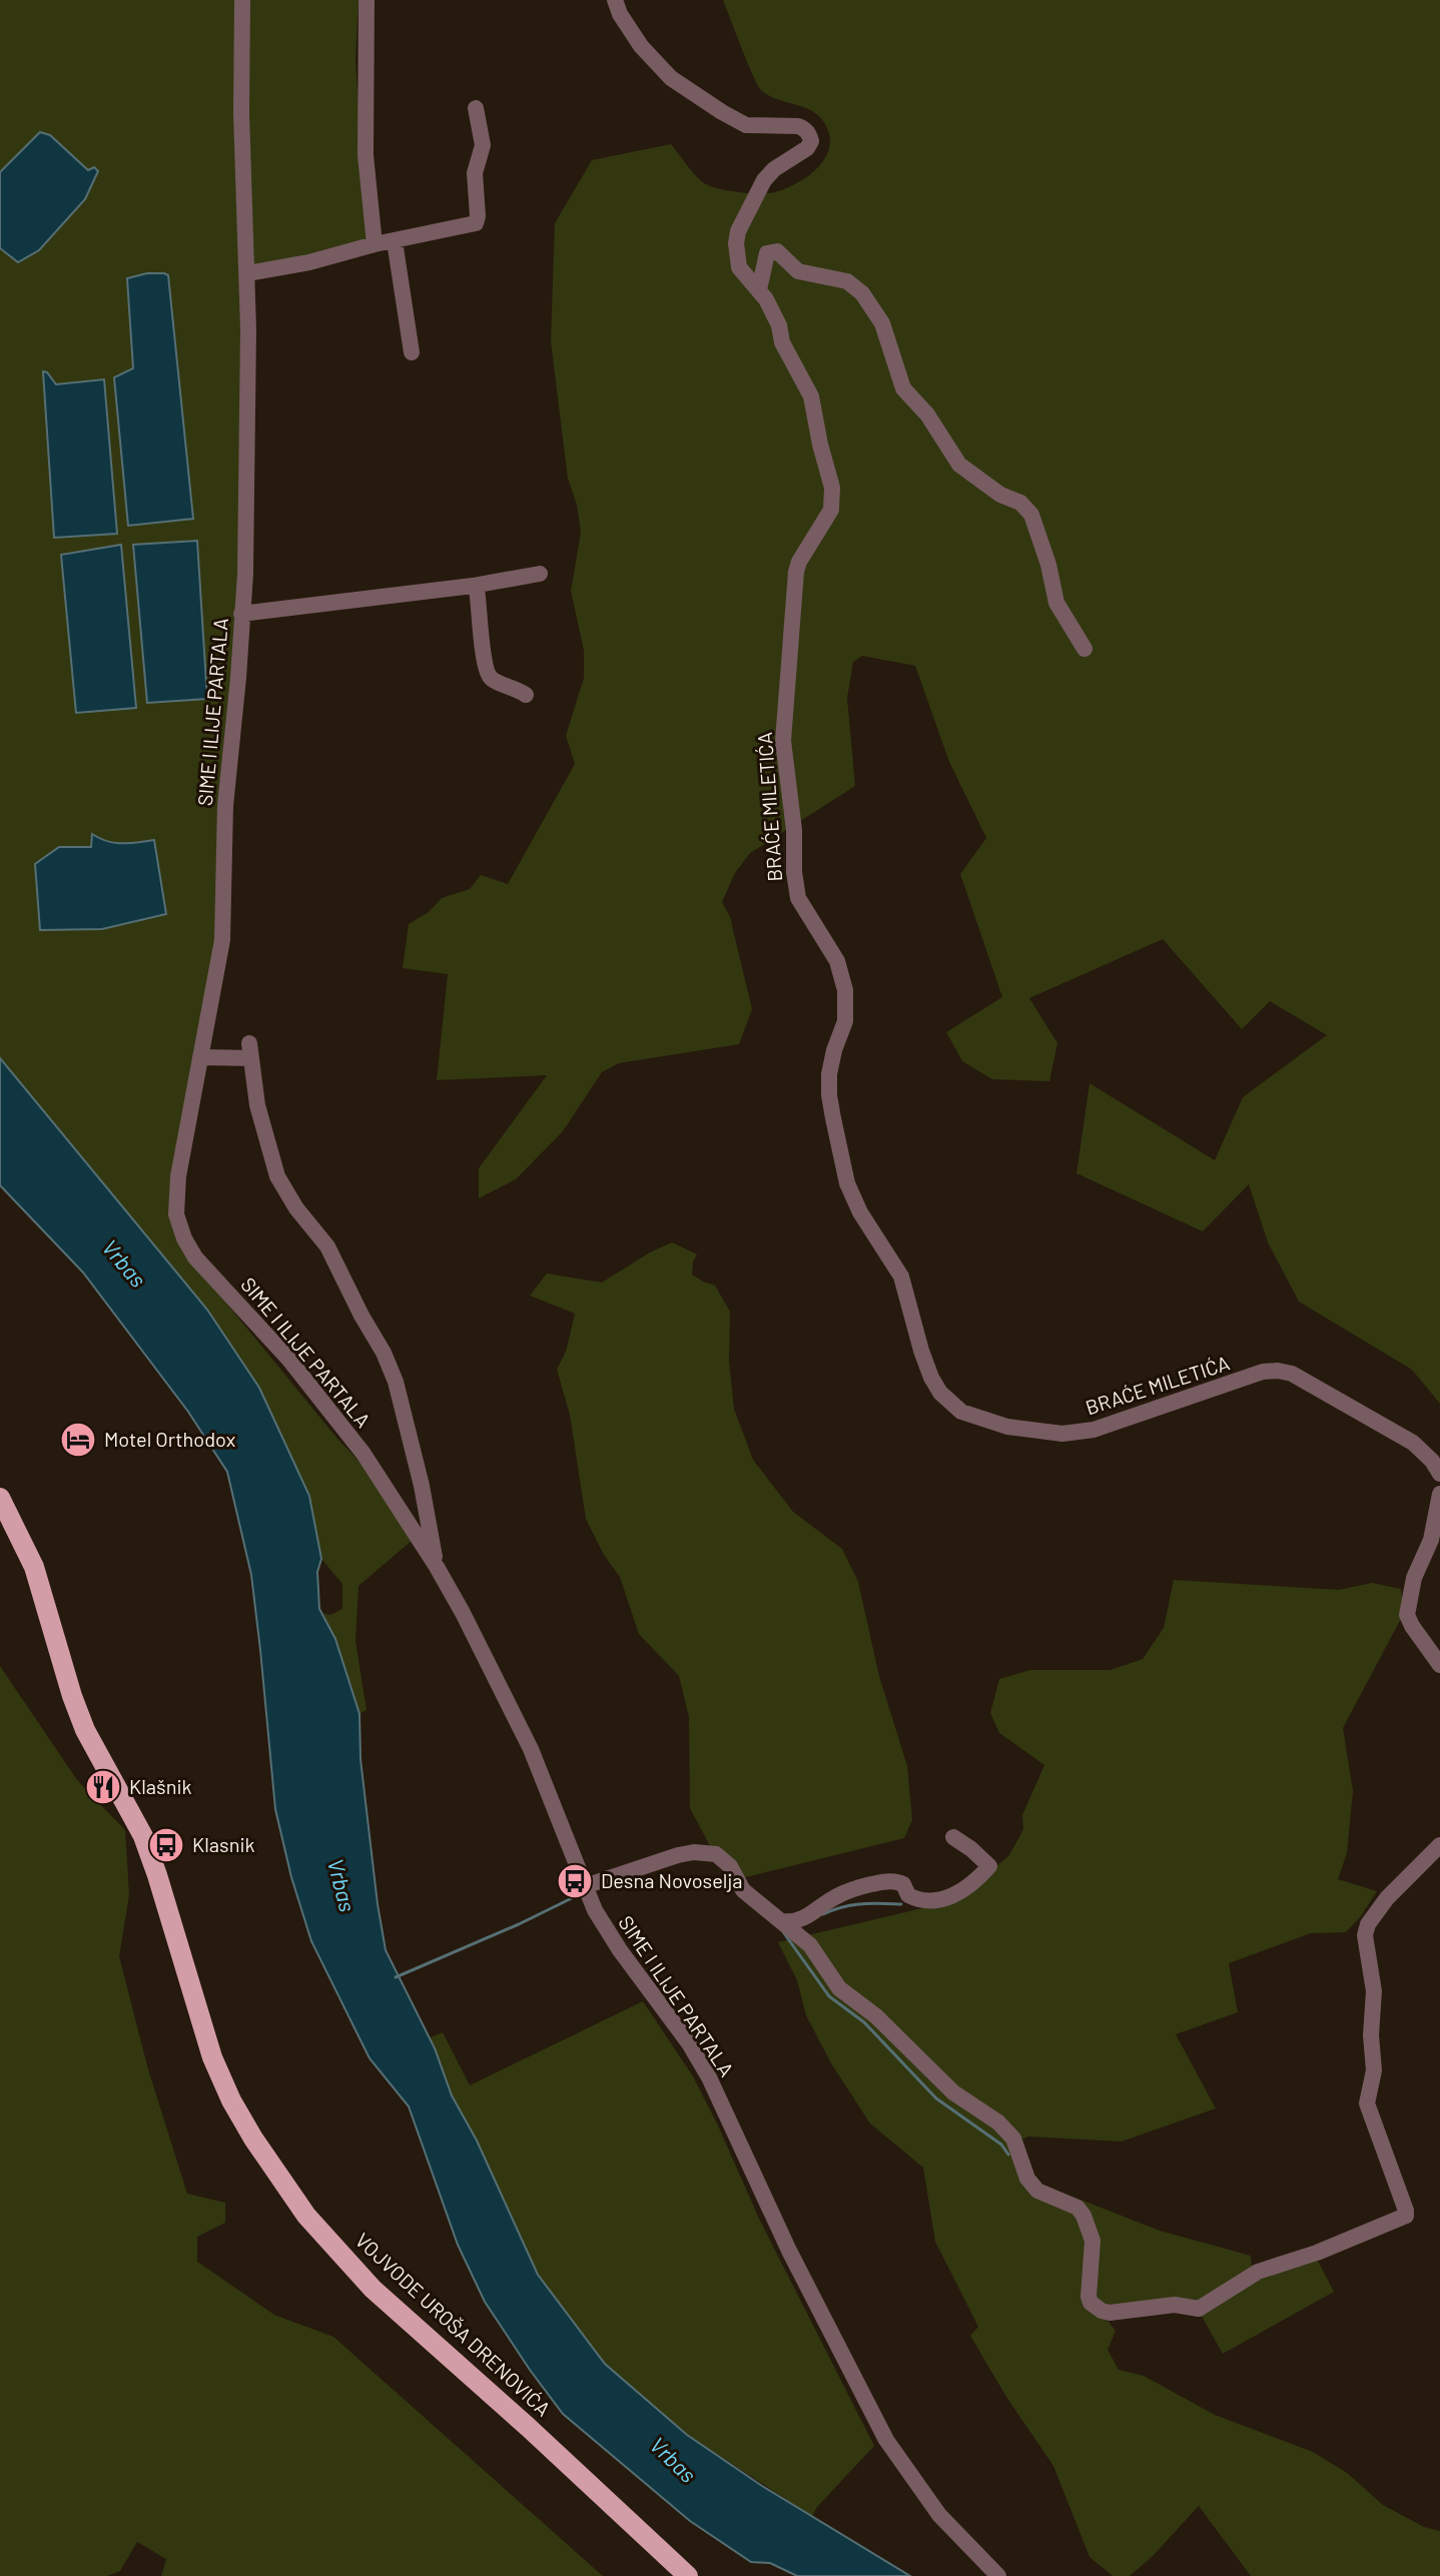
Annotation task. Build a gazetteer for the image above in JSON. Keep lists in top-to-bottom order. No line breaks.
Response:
{"streets":{"main road":["VOJVODE UROŠA DRENOVIĆA"],"street":["SIME I ILIJE PARTALA","BRAĆE MILETIĆA"]},"water":["Vrbas"],"places":{"hotel":["Motel Orthodox"],"restaurant":["Klašnik"],"bus stop":["Klasnik","Desna Novoselja"]}}
